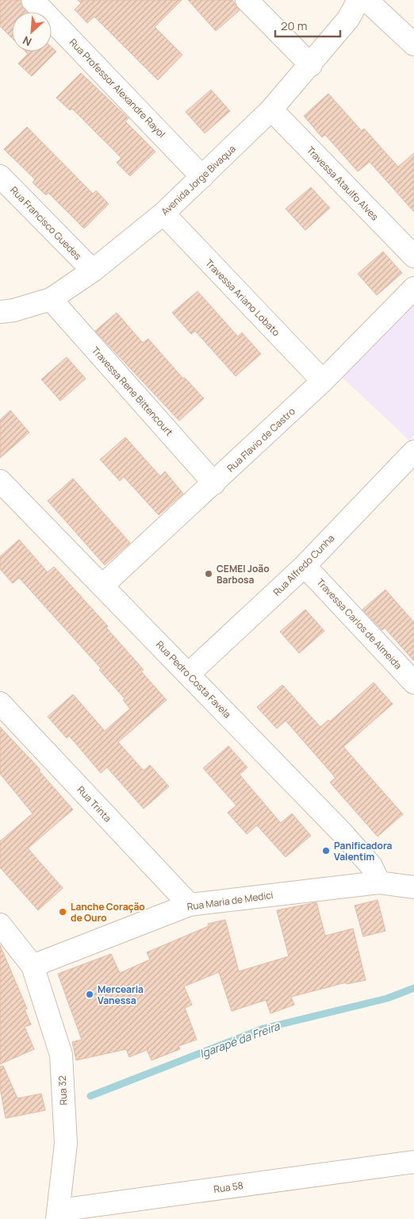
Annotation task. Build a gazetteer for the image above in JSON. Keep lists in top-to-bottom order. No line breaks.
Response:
{"streets":{"street":["Rua Professor Alexandre Rayol","Avenida Jorge Bivaqua","Travessa Ataulfo Alves","Rua Francisco Guedes","Travessa Ariano Lobato","Travessa Rene Bittencourt","Rua Flavio de Castro","Rua Alfredo Cunha","Travessa Carlos de Almeida","Rua Pedro Costa Favela","Rua Trinta","Rua Maria de Medici","Rua 32","Rua 58"]},"crossings":[["Rua Professor Alexandre Rayol","Avenida Jorge Bivaqua"],["Avenida Jorge Bivaqua","Travessa Ataulfo Alves"],["Avenida Jorge Bivaqua","Rua Francisco Guedes"],["Avenida Jorge Bivaqua","Travessa Ariano Lobato"],["Avenida Jorge Bivaqua","Travessa Rene Bittencourt"],["Travessa Ariano Lobato","Rua Flavio de Castro"],["Travessa Rene Bittencourt","Rua Flavio de Castro"],["Rua Flavio de Castro","Rua Pedro Costa Favela"],["Rua Alfredo Cunha","Travessa Carlos de Almeida"],["Rua Alfredo Cunha","Rua Pedro Costa Favela"],["Rua Pedro Costa Favela","Rua Maria de Medici"],["Rua Trinta","Rua Maria de Medici"],["Rua Maria de Medici","Rua 32"],["Rua 32","Rua 58"]],"water":["Igarapé da Freira"],"places":["CEMEI João Barbosa","Panificadora Valentim","Lanche Coração de Ouro","Mercearia Vanessa"],"scale_bar":"20 m","north":"bottom left"}
